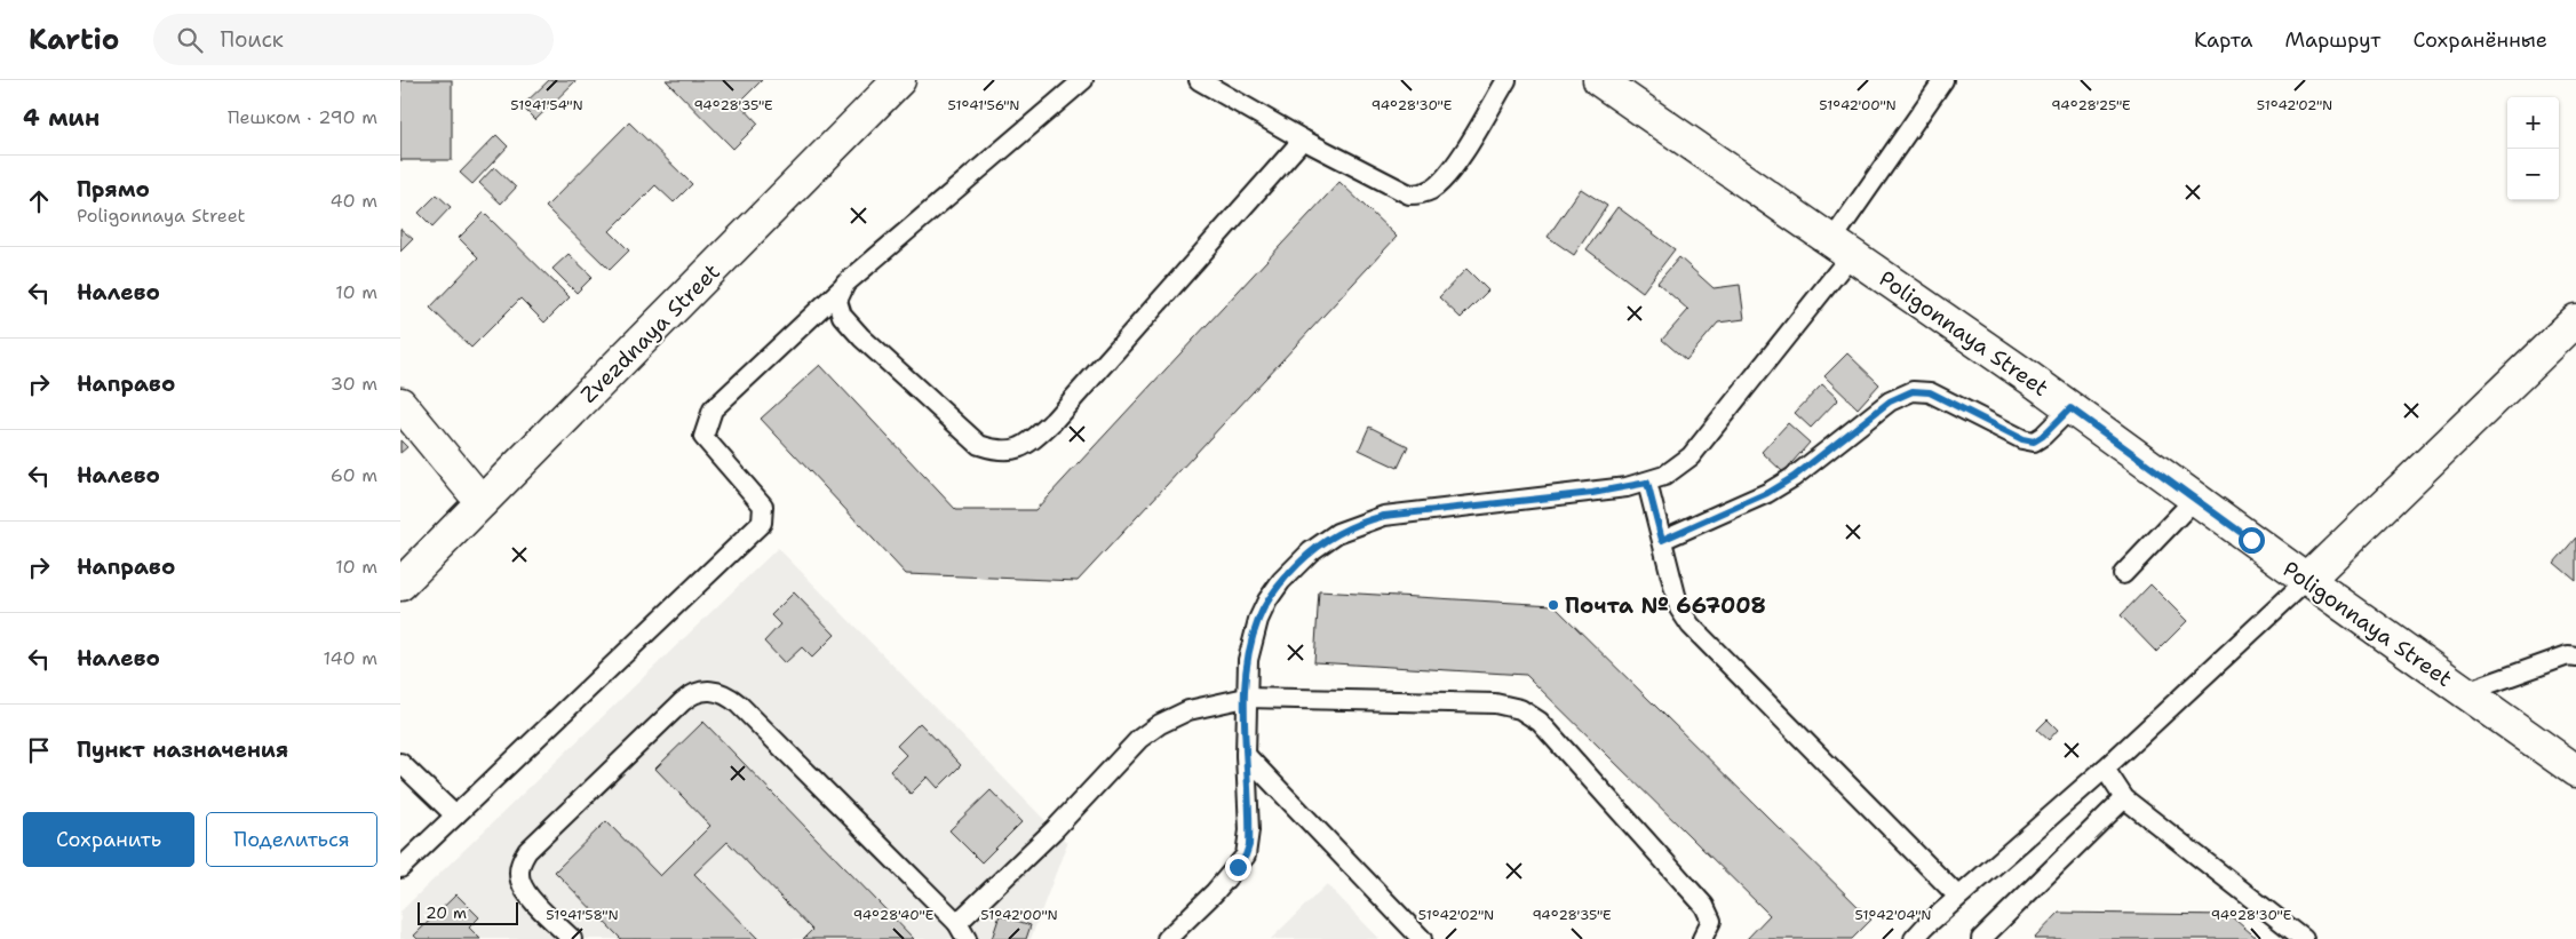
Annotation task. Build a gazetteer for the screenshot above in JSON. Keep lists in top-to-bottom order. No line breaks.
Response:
{"streets":{"street":["Zvezdnaya Street","Poligonnaya Street"]},"places":["Почта № 667008"],"scale_bar":"20 m","page":{"header":"Kartio","search":"Поиск","nav":["Карта","Маршрут","Сохранённые"],"heading":["4 мин","Пешком · 290 m"],"map_buttons":["+","−"],"list":[["Прямо","Poligonnaya Street","40 m"],["Налево","10 m"],["Направо","30 m"],["Налево","60 m"],["Направо","10 m"],["Налево","140 m"],"Пункт назначения"],"buttons":["Сохранить","Поделиться"],"scale":"20 m"},"coordinates":["51°41'54\"N","94°28'35\"E","51°41'56\"N","94°28'30\"E","51°42'00\"N","94°28'25\"E","51°42'02\"N","51°41'58\"N","51°42'04\"N","94°28'40\"E"]}
